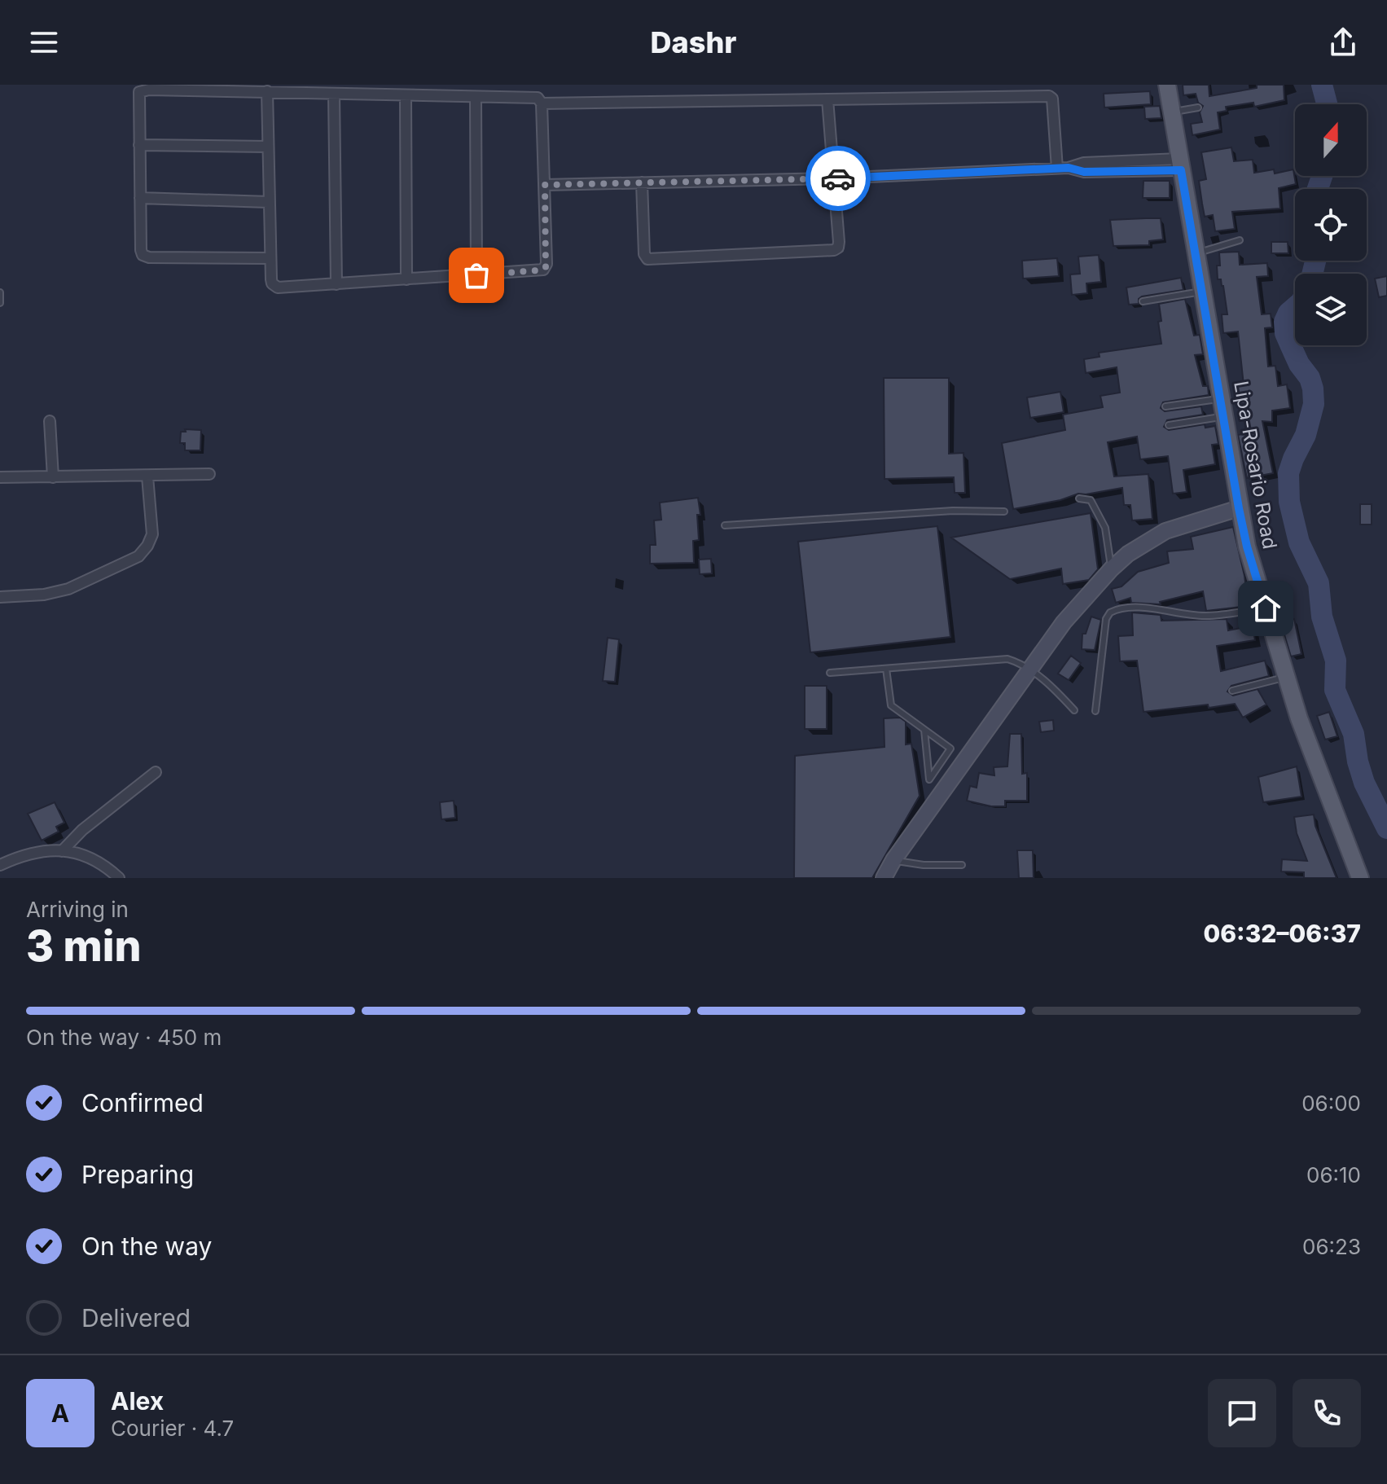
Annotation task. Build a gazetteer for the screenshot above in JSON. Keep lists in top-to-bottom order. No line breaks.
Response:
{"streets":{"main road":["Lipa-Rosario Road"]},"north":"top","page":{"header":"Dashr","heading":["3 min","Arriving in","06:32–06:37"],"panel":["Alex","Courier · 4.7"],"bar":"On the way · 450 m","list":[["Confirmed","06:00"],["Preparing","06:10"],["On the way","06:23"],"Delivered"],"round":"A"}}
